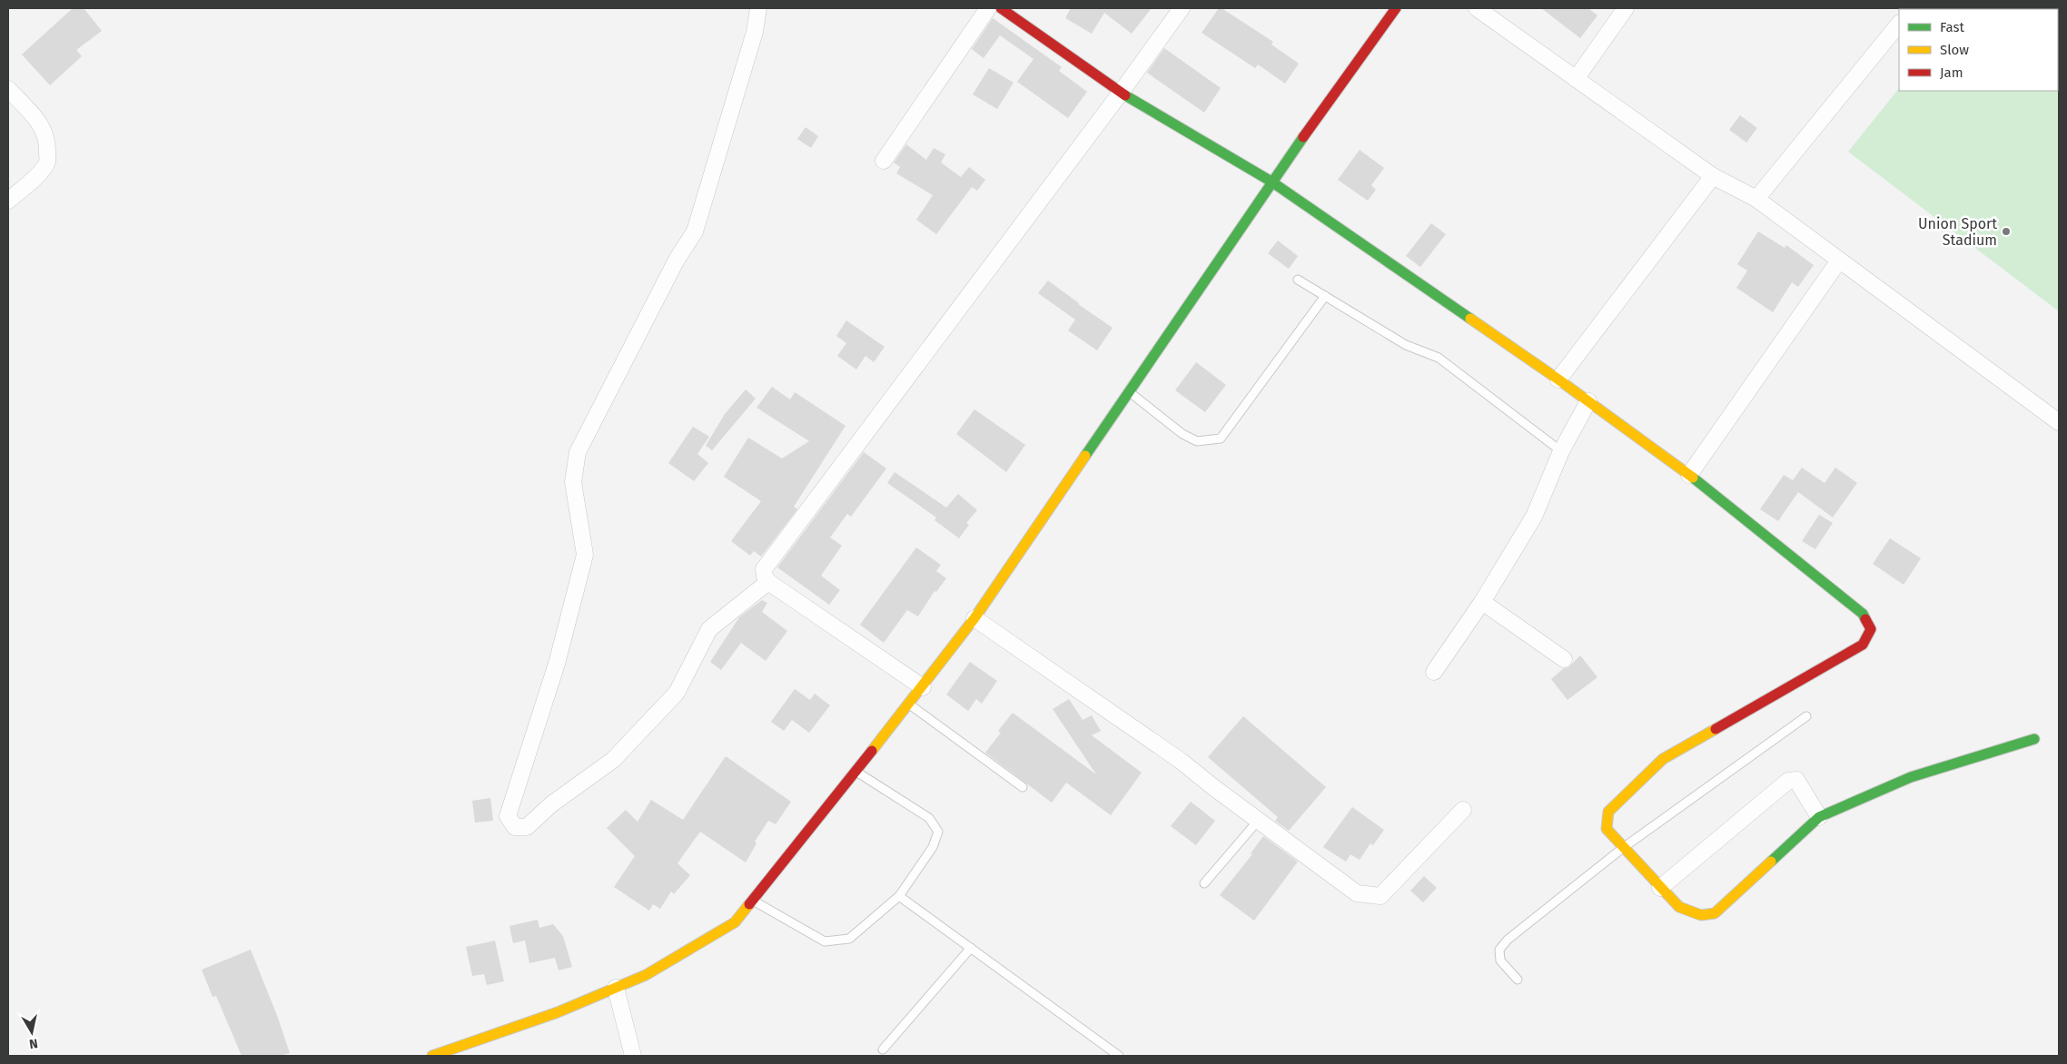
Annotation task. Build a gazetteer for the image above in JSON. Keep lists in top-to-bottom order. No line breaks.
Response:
{"places":["Union Sport Stadium"],"legend":["Fast","Slow","Jam"],"north":"bottom"}
